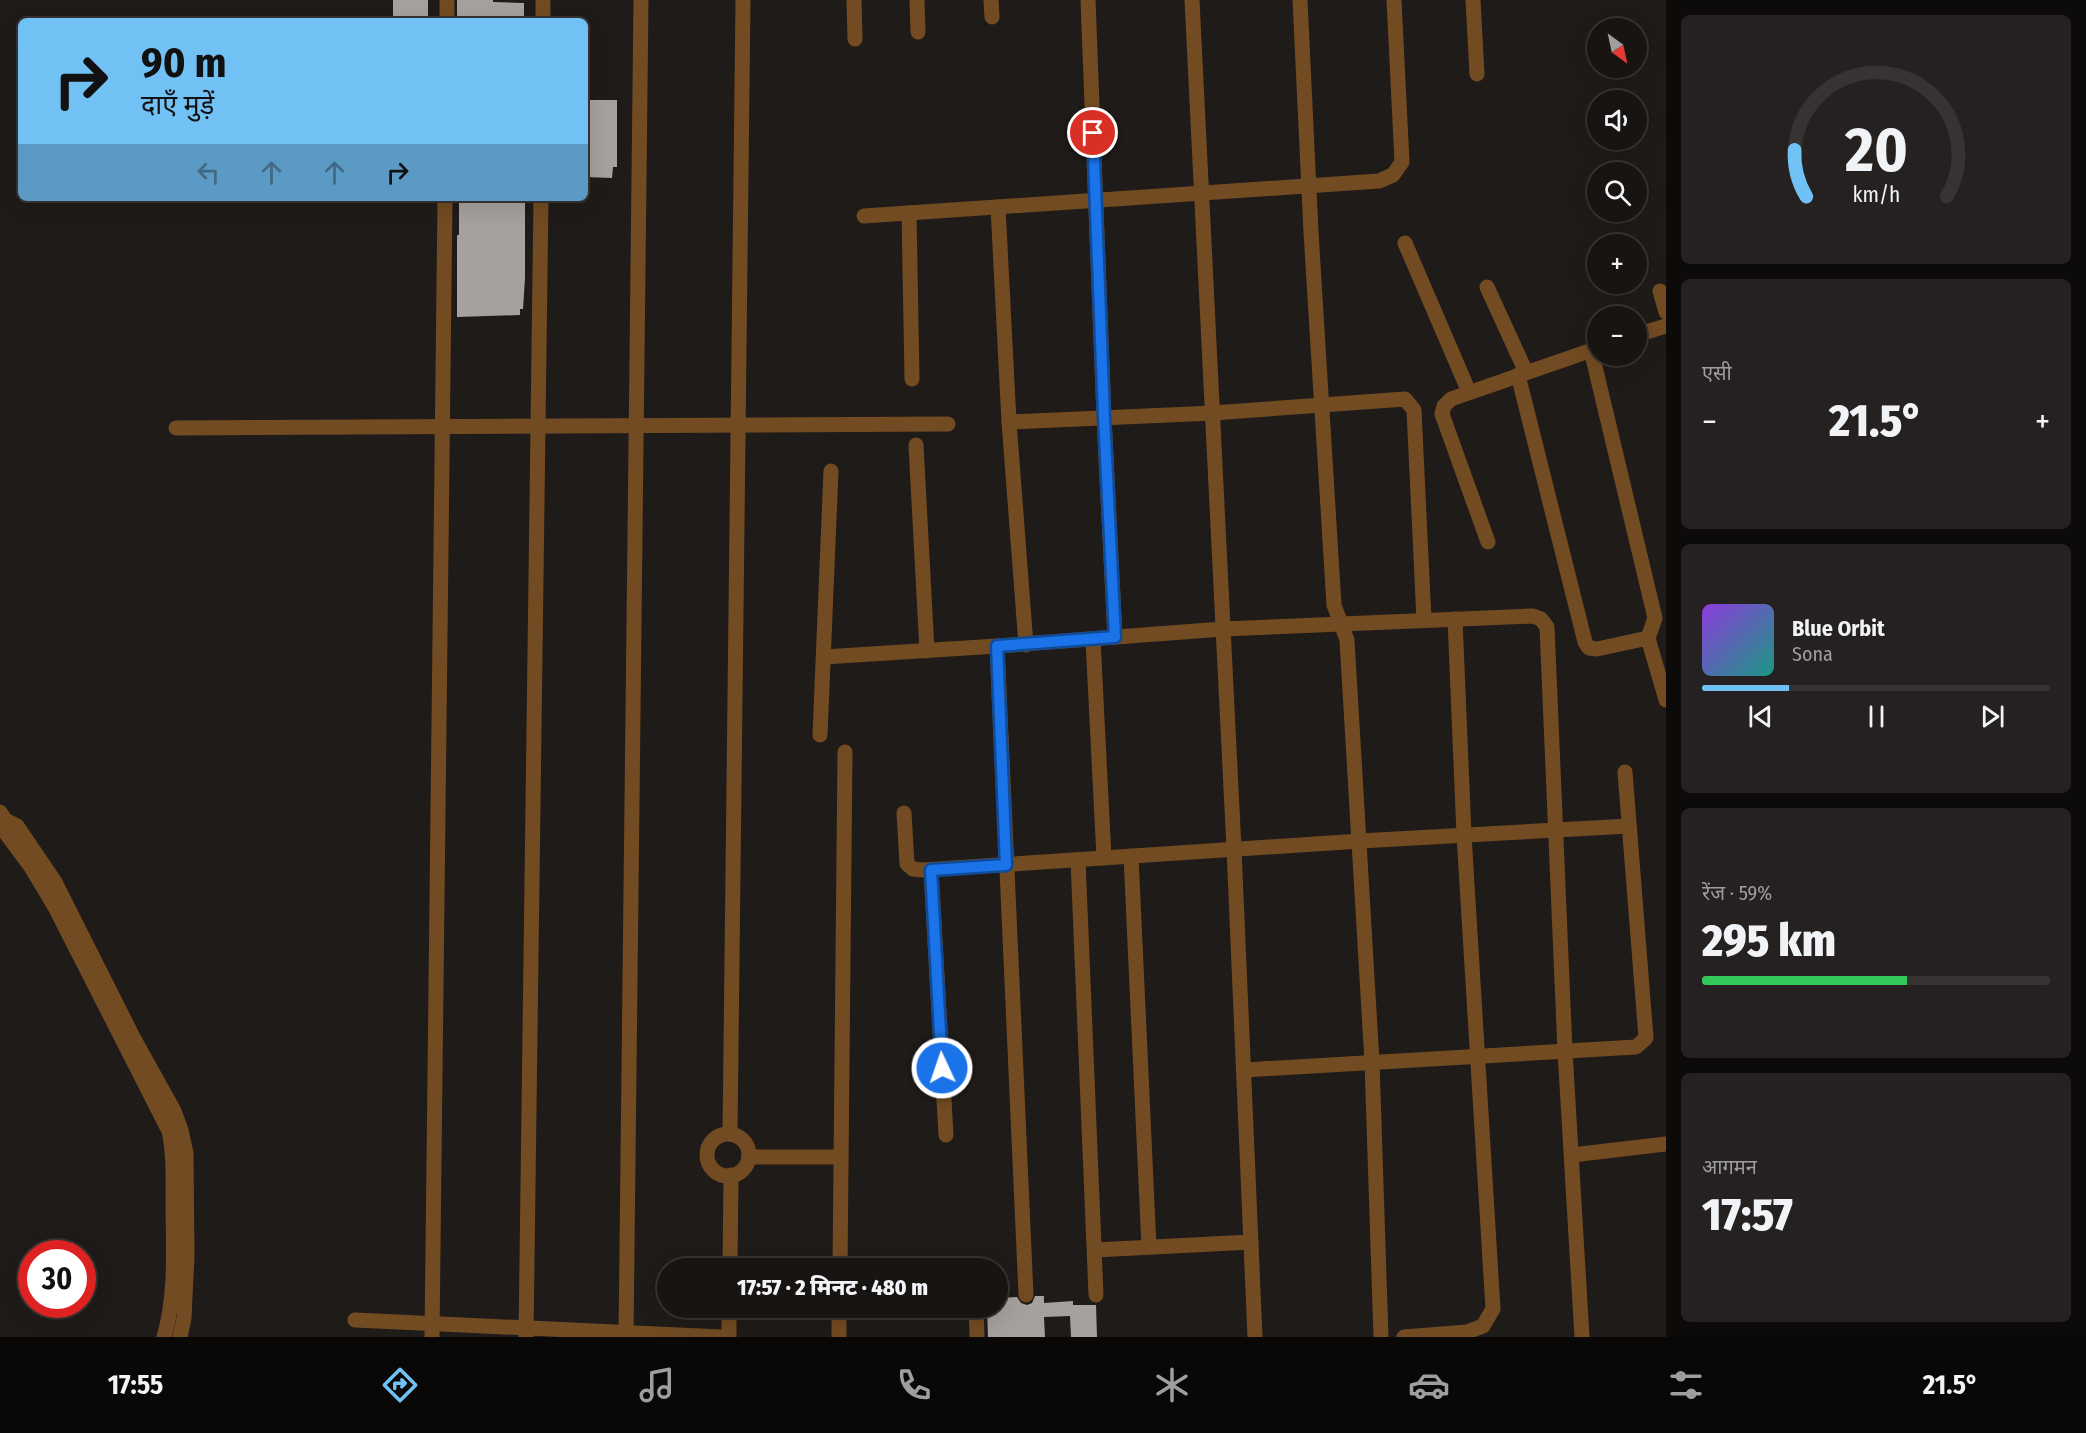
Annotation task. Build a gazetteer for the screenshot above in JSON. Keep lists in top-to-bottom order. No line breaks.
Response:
{"north":"bottom right","page":{"map_buttons":["+","−"],"turn":["90 m","दाएँ मुड़ें"],"tile":["एसी",["रेंज · 59%","295 km"],["आगमन","17:57"]],"heat":["−","21.5°","+"],"song":["Blue Orbit","Sona"],"limit":"30","trip":"17:57 · 2 मिनट · 480 m","tabs":["17:55","21.5°"],"gauge":["20","km/h"]}}
